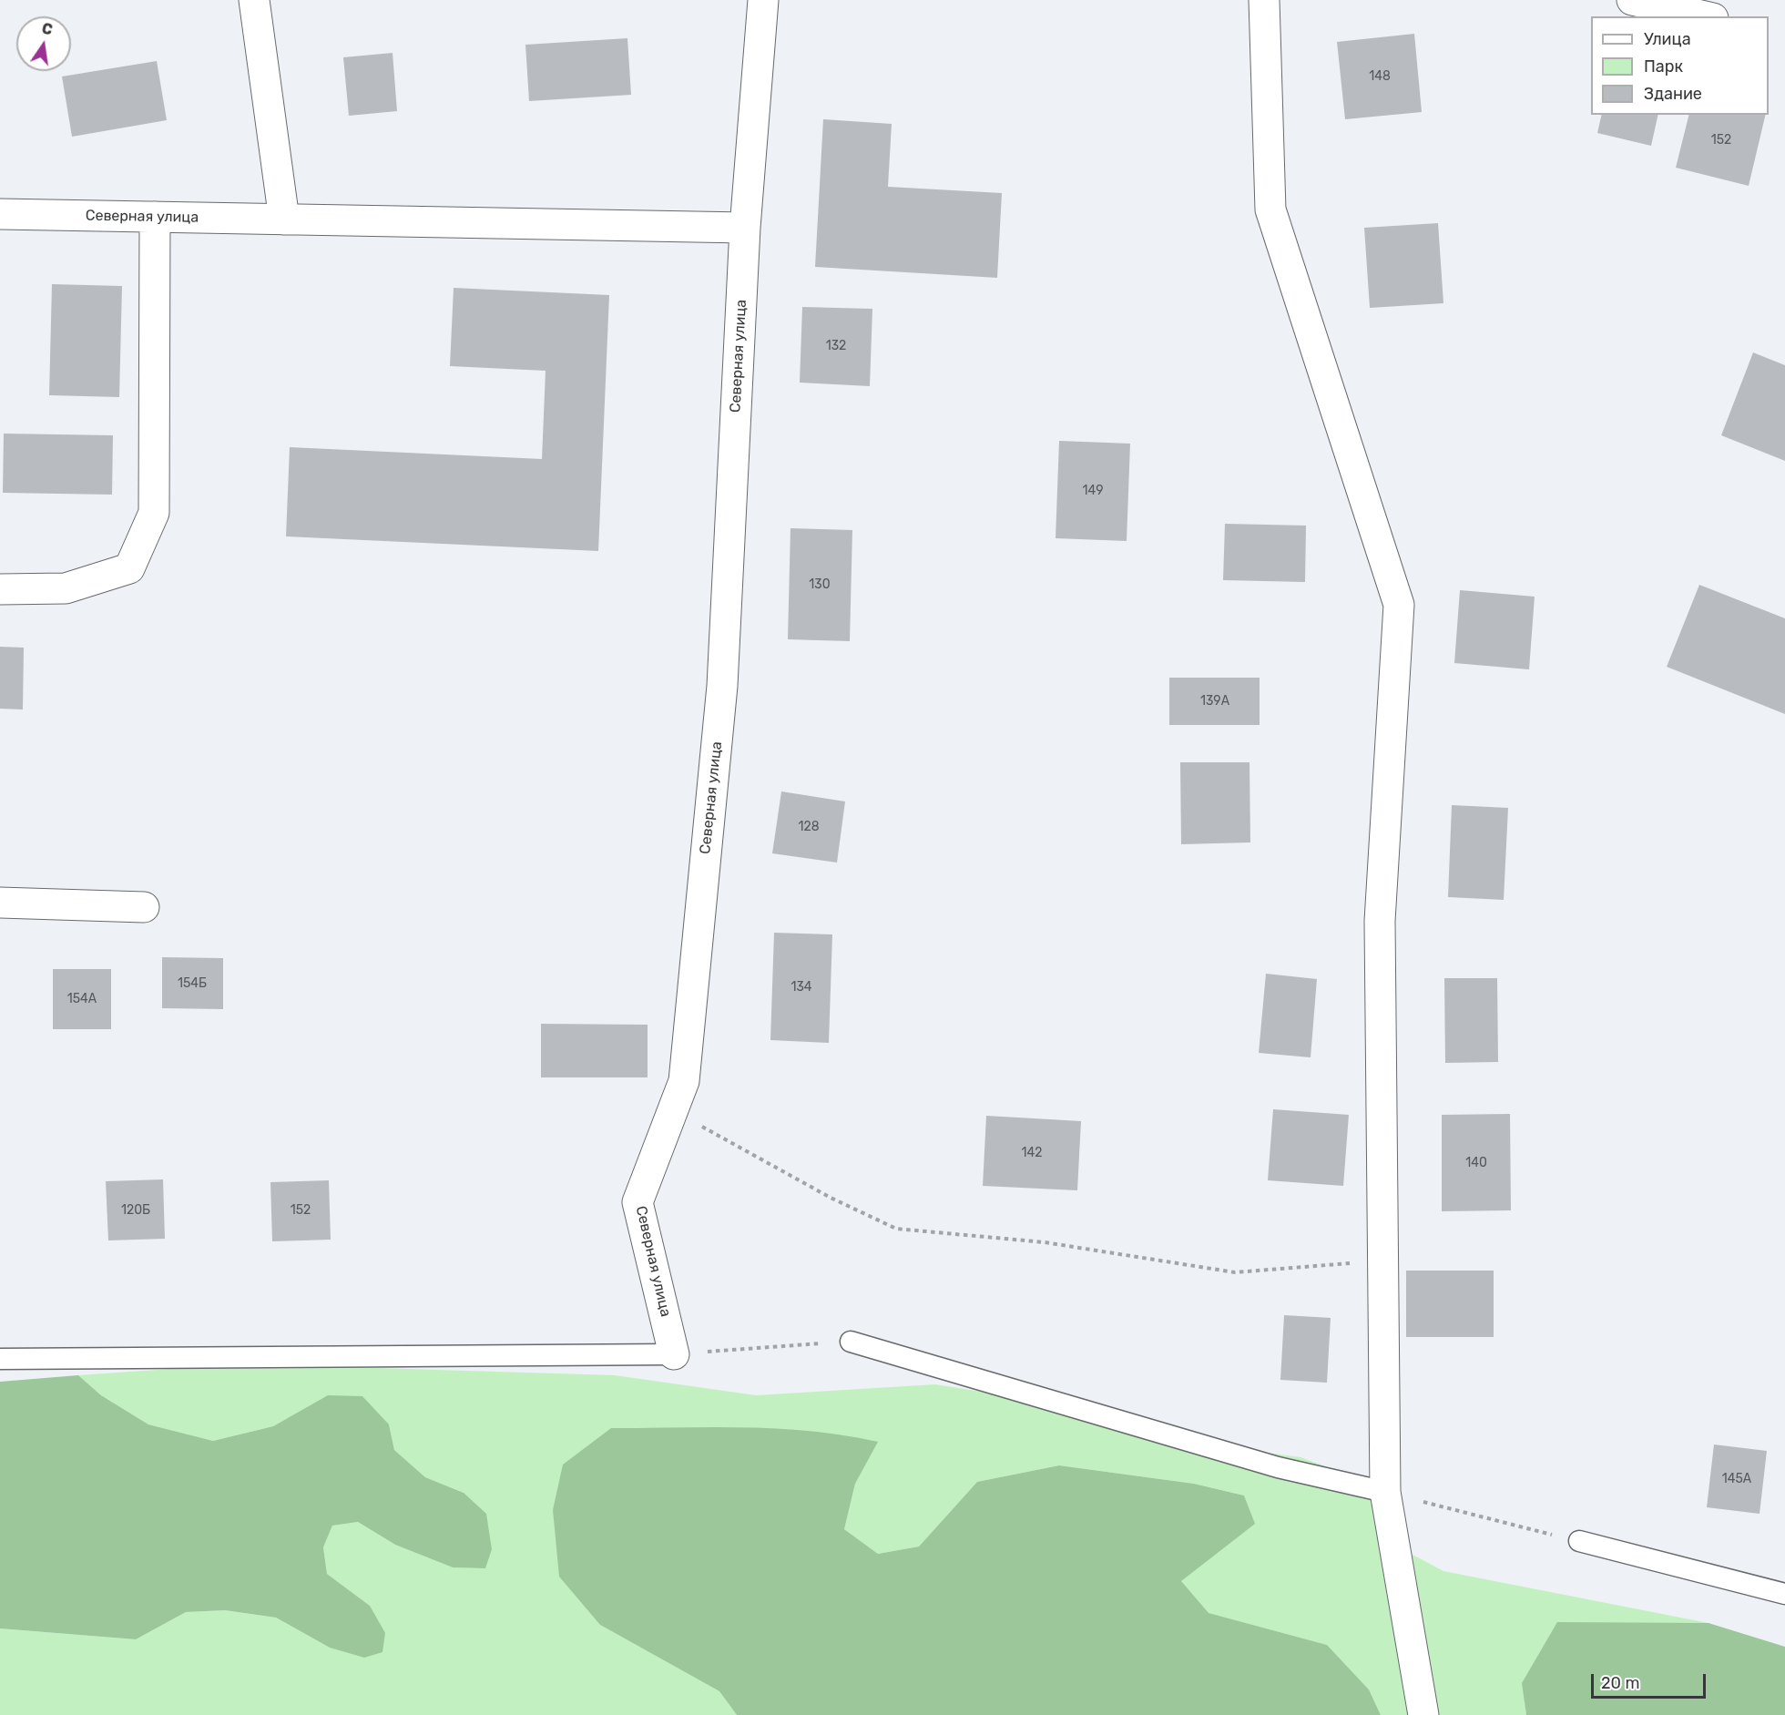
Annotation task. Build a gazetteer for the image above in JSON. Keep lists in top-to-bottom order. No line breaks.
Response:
{"streets":{"street":["Северная улица"]},"house_numbers":["148","152","132","149","130","139А","128","154Б","134","154А","142","140","120Б","152","145А"],"legend":["Улица","Парк","Здание"],"scale_bar":"20 m","north":"top"}
